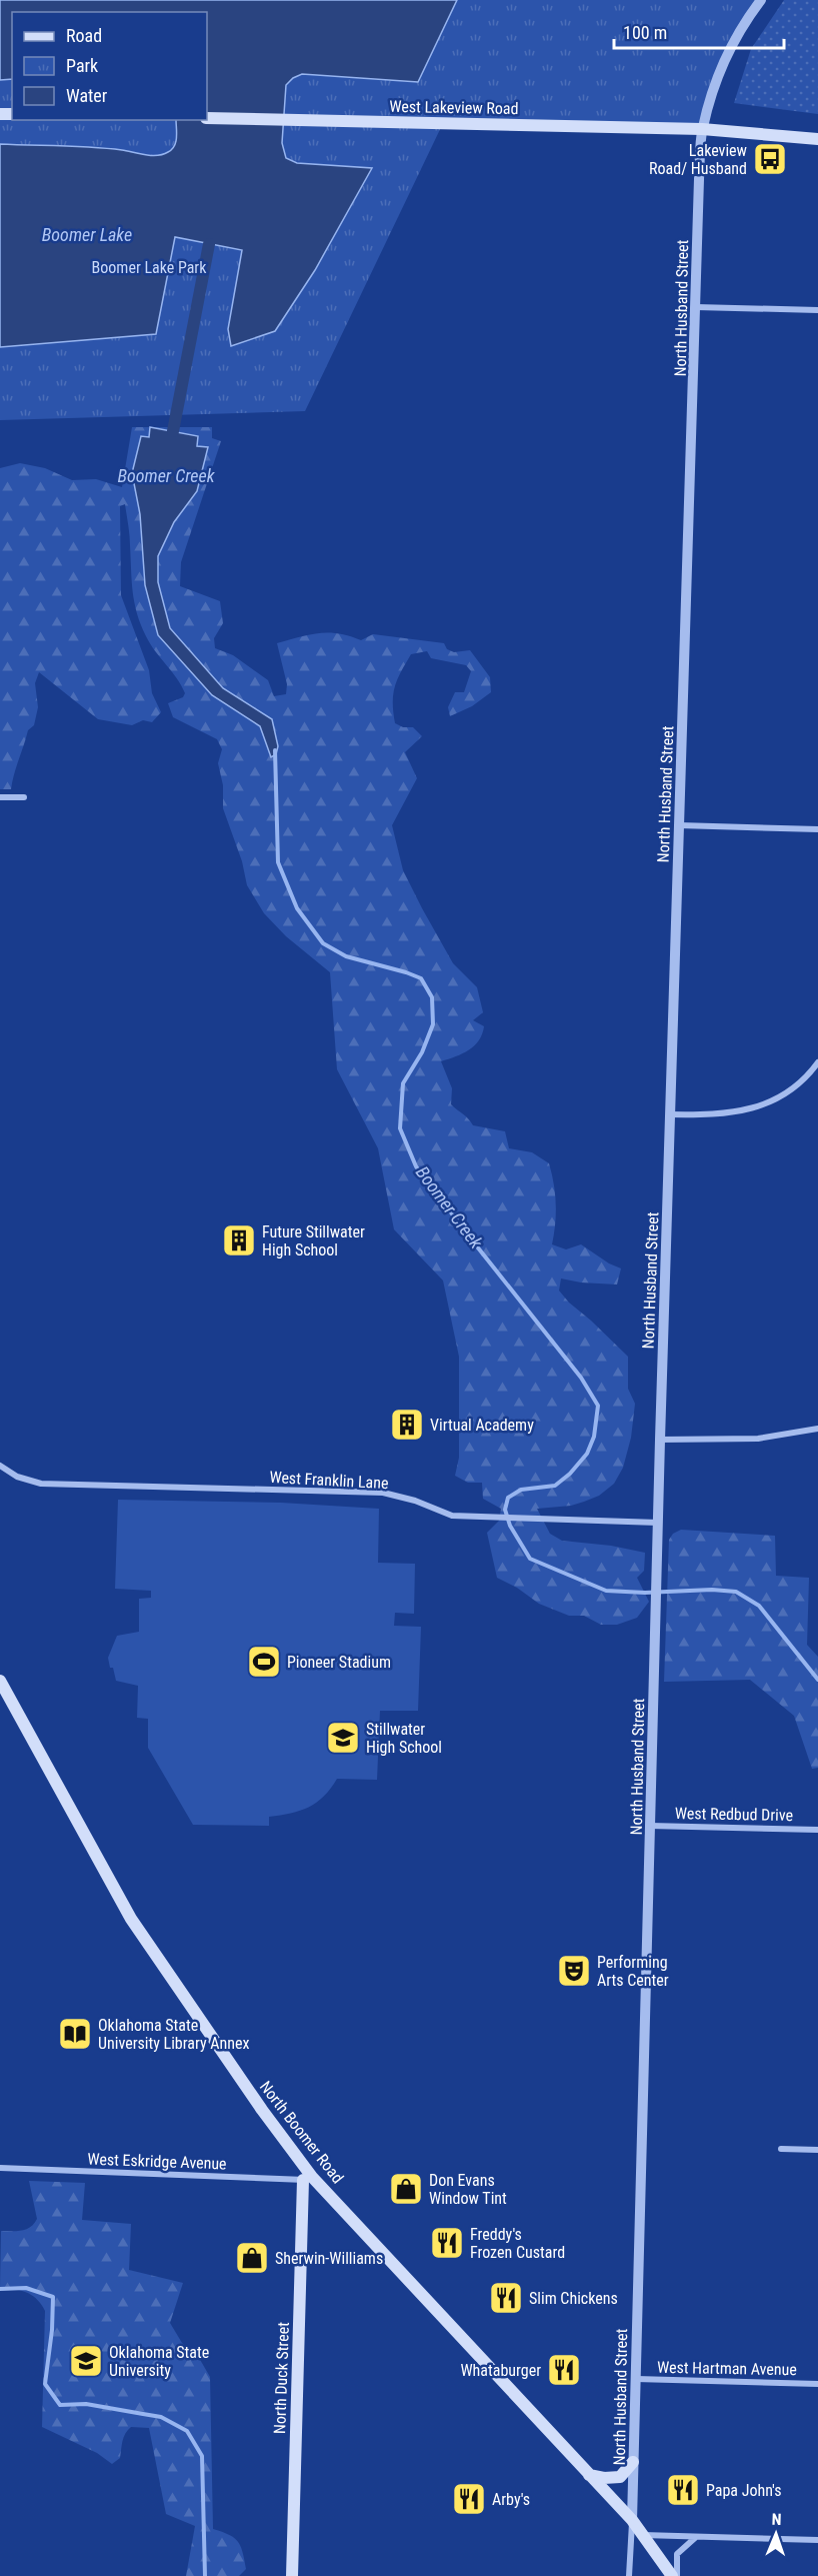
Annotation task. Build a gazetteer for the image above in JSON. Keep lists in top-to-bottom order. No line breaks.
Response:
{"streets":{"main road":["West Lakeview Road","North Boomer Road","North Duck Street"],"street":["North Husband Street","West Franklin Lane","West Redbud Drive","West Eskridge Avenue","West Hartman Avenue"]},"crossings":[["West Lakeview Road","North Husband Street"],["North Husband Street","West Franklin Lane"],["North Husband Street","West Redbud Drive"],["North Husband Street","North Boomer Road"],["North Husband Street","West Hartman Avenue"],["North Boomer Road","West Eskridge Avenue"],["North Boomer Road","North Duck Street"],["West Eskridge Avenue","North Duck Street"]],"water":["Boomer Lake","Boomer Creek"],"parks":["Boomer Lake Park"],"places":{"bus stop":["Lakeview Road/ Husband"],"building":["Future Stillwater High School","Virtual Academy"],"sports":["Pioneer Stadium"],"school or university":["Stillwater High School","Oklahoma State University"],"theatre":["Performing Arts Center"],"library":["Oklahoma State University Library Annex"],"shop":["Don Evans Window Tint","Sherwin-Williams"],"restaurant":["Freddy's Frozen Custard","Slim Chickens","Whataburger","Papa John's","Arby's"]},"legend":["Road","Park","Water"],"scale_bar":"100 m","north":"top"}
